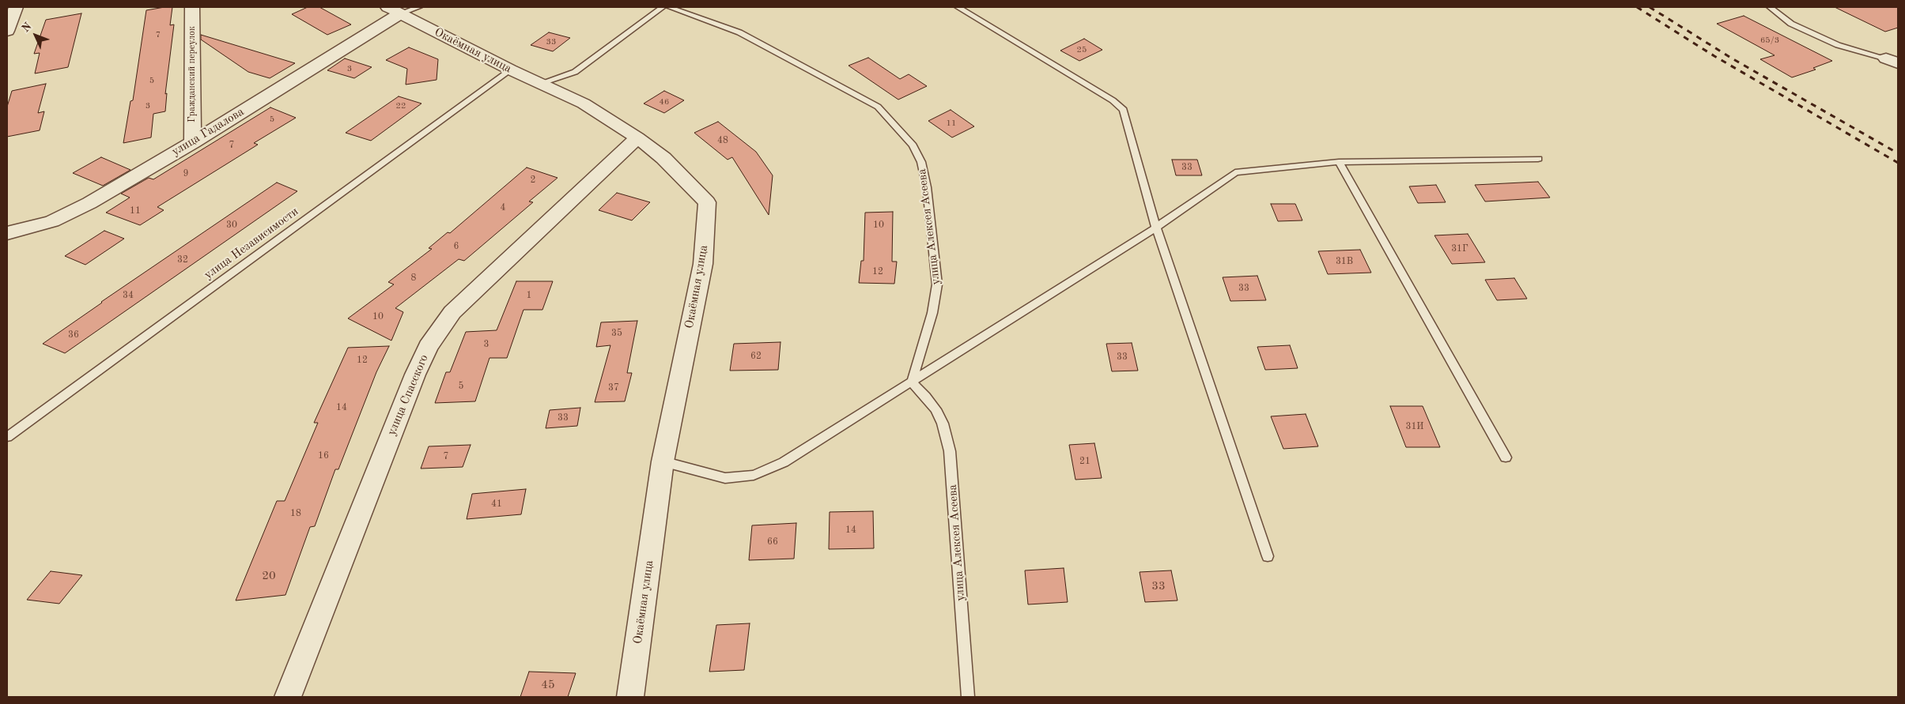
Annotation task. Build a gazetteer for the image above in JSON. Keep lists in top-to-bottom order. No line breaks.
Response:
{"streets":{"street":["Окаёмная улица","Гражданский переулок","улица Гадалова","улица Спасского"],"lane":["улица Алексея Асеева","улица Независимости"]},"crossings":[["Окаёмная улица","улица Гадалова"],["Окаёмная улица","улица Независимости"],["Окаёмная улица","улица Спасского"],["Гражданский переулок","улица Гадалова"]],"house_numbers":["7","65/3","33","25","3","5","46","3","22","5","11","48","7","33","9","2","4","11","30","10","6","31Г","32","31В","12","8","33","34","1","10","35","36","3","62","33","12","5","37","14","33","31И","16","7","21","41","18","14","66","20","33","45"],"north":"top left"}
